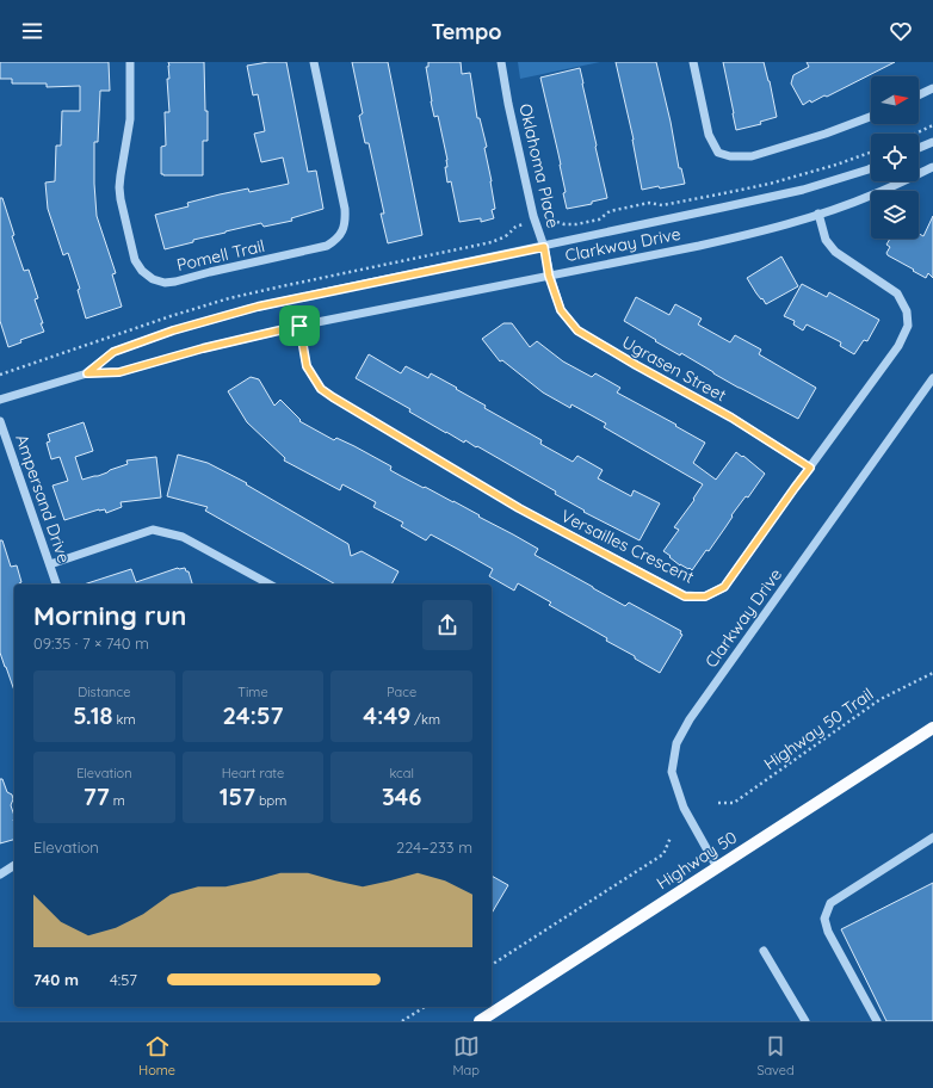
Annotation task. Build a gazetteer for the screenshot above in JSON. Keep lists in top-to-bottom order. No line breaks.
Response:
{"streets":{"main road":["Highway 50"],"street":["Oklahoma Place","Clarkway Drive","Pomell Trail","Ugrasen Street","Ampersand Drive","Versailles Crescent"],"path":["Highway 50 Trail"]},"crossings":[["Oklahoma Place","Clarkway Drive"],["Oklahoma Place","Ugrasen Street"],["Clarkway Drive","Ugrasen Street"],["Clarkway Drive","Versailles Crescent"],["Clarkway Drive","Highway 50"],["Ugrasen Street","Versailles Crescent"]],"north":"right","page":{"header":"Tempo","heading":["Morning run","09:35 · 7 × 740 m"],"stats":[["Distance","5.18 km"],["Time","24:57"],["Pace","4:49 /km"],["Elevation","77 m"],["Heart rate","157 bpm"],["kcal","346"]],"chart":["Elevation","224–233 m"],"list":[{"name":"740 m","note":"4:57"}],"tabs":["Home","Map","Saved"]}}
